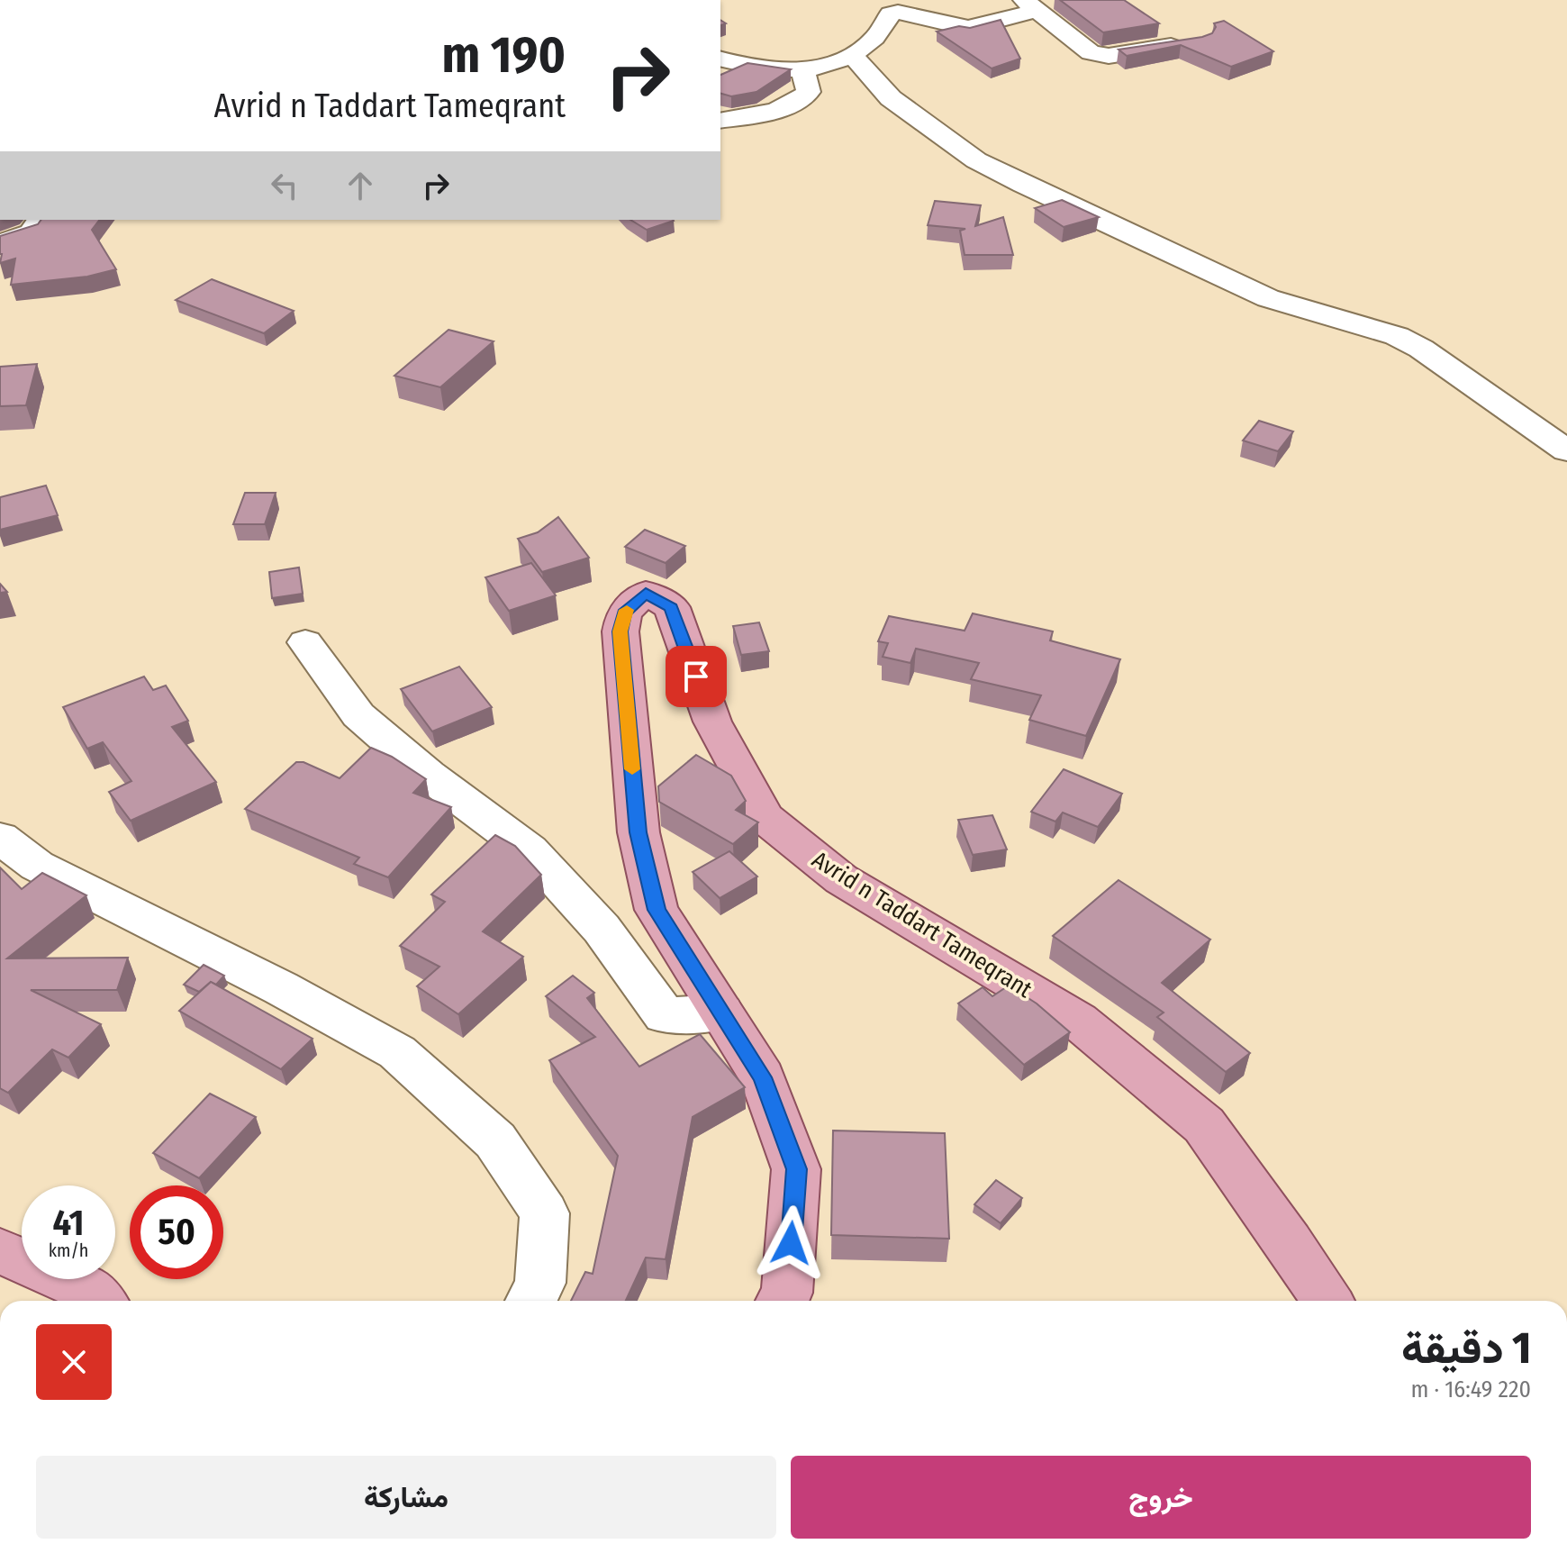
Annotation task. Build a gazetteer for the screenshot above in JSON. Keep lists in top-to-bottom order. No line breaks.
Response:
{"streets":{"main road":["Avrid n Taddart Tameqrant"]},"page":{"turn":["190 m","Avrid n Taddart Tameqrant"],"speed":"41 km/h","limit":"50","heading":["1 دقيقة","220 m · 16:49"],"buttons":["خروج","مشاركة"]}}
